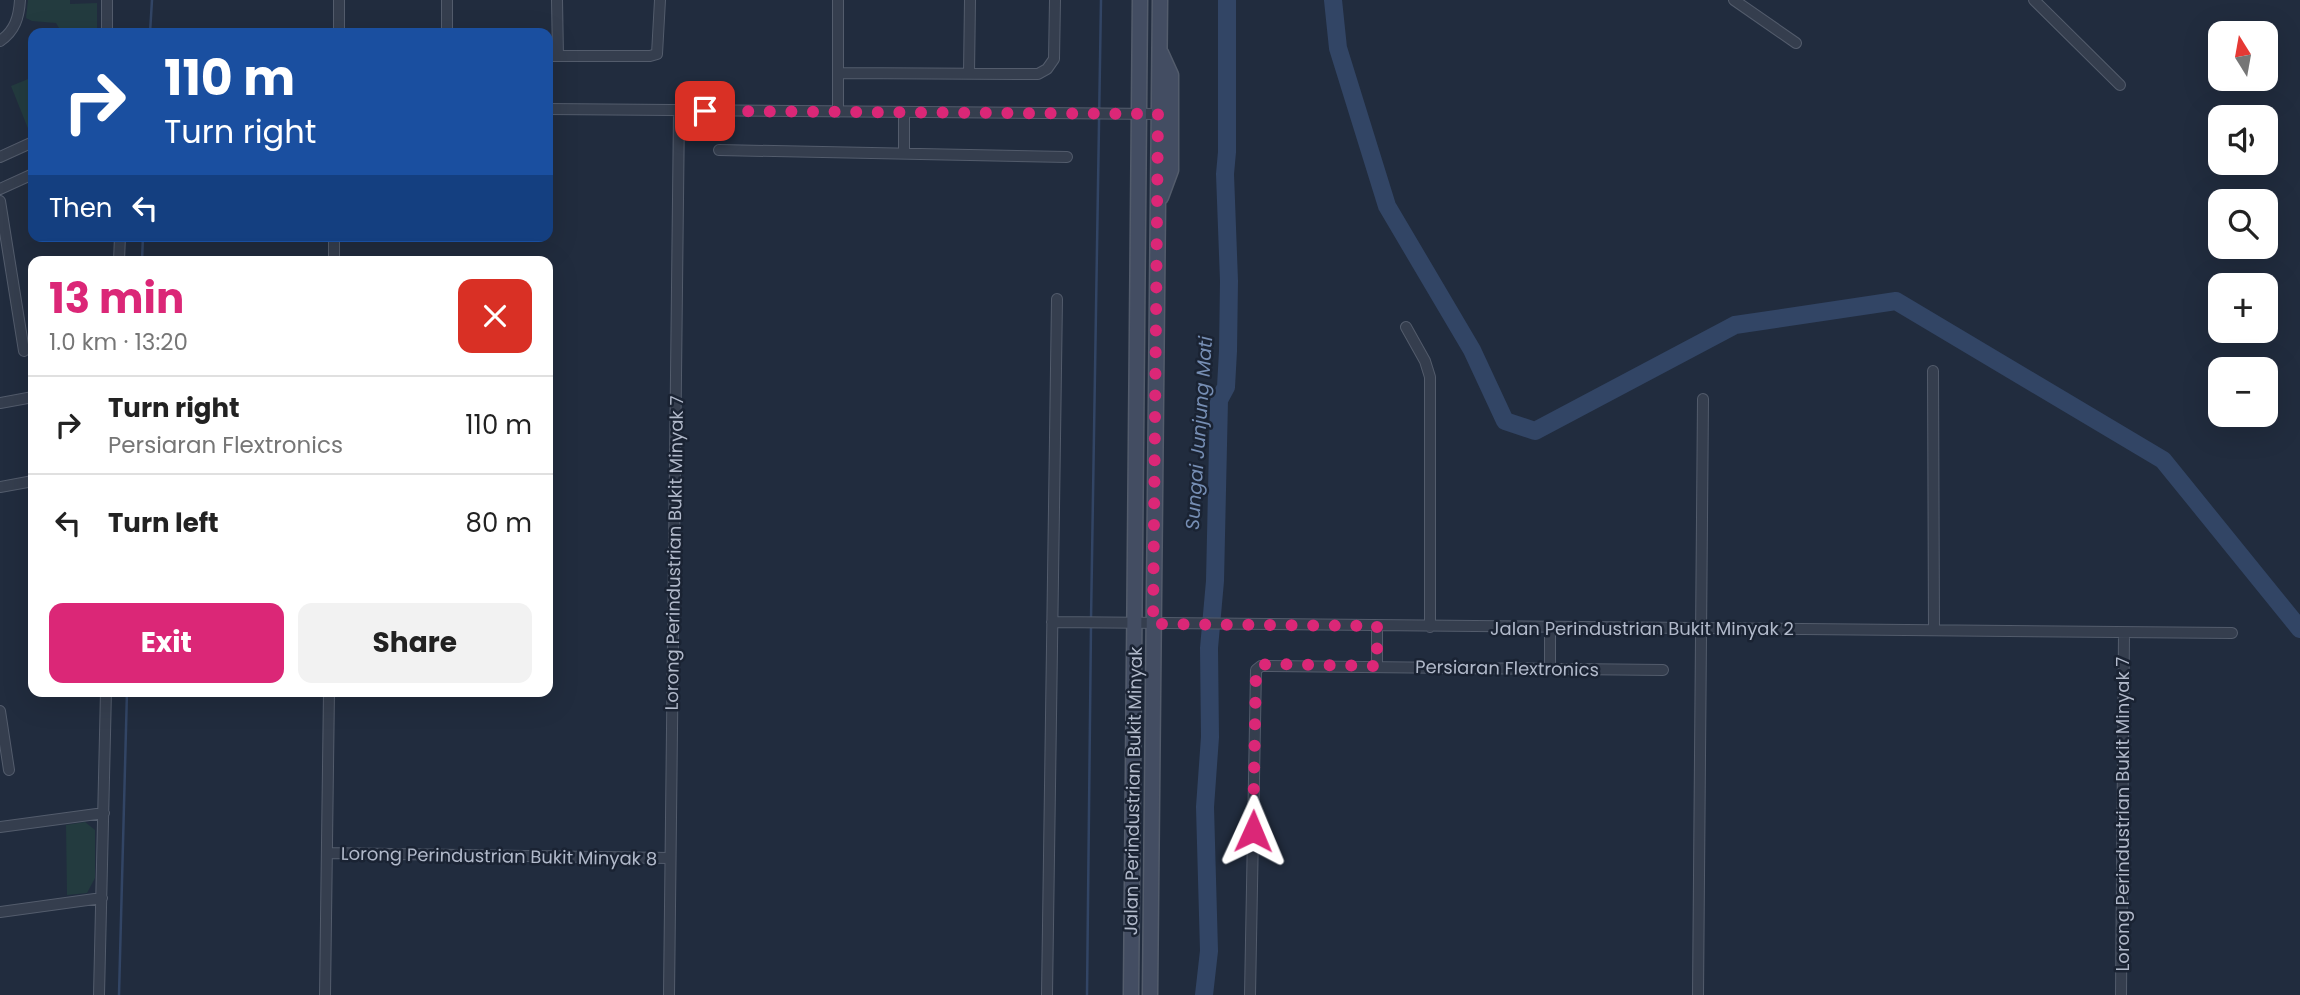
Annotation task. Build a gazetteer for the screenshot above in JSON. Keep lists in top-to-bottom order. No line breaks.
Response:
{"streets":{"main road":["Jalan Perindustrian Bukit Minyak"],"street":["Lorong Perindustrian Bukit Minyak 7","Jalan Perindustrian Bukit Minyak 2","Persiaran Flextronics","Lorong Perindustrian Bukit Minyak 8"]},"crossings":[["Lorong Perindustrian Bukit Minyak 7","Jalan Perindustrian Bukit Minyak 2"],["Lorong Perindustrian Bukit Minyak 7","Lorong Perindustrian Bukit Minyak 8"],["Jalan Perindustrian Bukit Minyak 2","Jalan Perindustrian Bukit Minyak"]],"water":["Sungai Junjung Mati"],"north":"top","page":{"map_buttons":["+","−"],"turn":["110 m","Turn right"],"then":"Then","heading":["13 min","1.0 km · 13:20"],"list":[{"name":"Turn right","note":"Persiaran Flextronics","value":"110 m"},{"name":"Turn left","value":"80 m"}],"buttons":["Exit","Share"]}}
